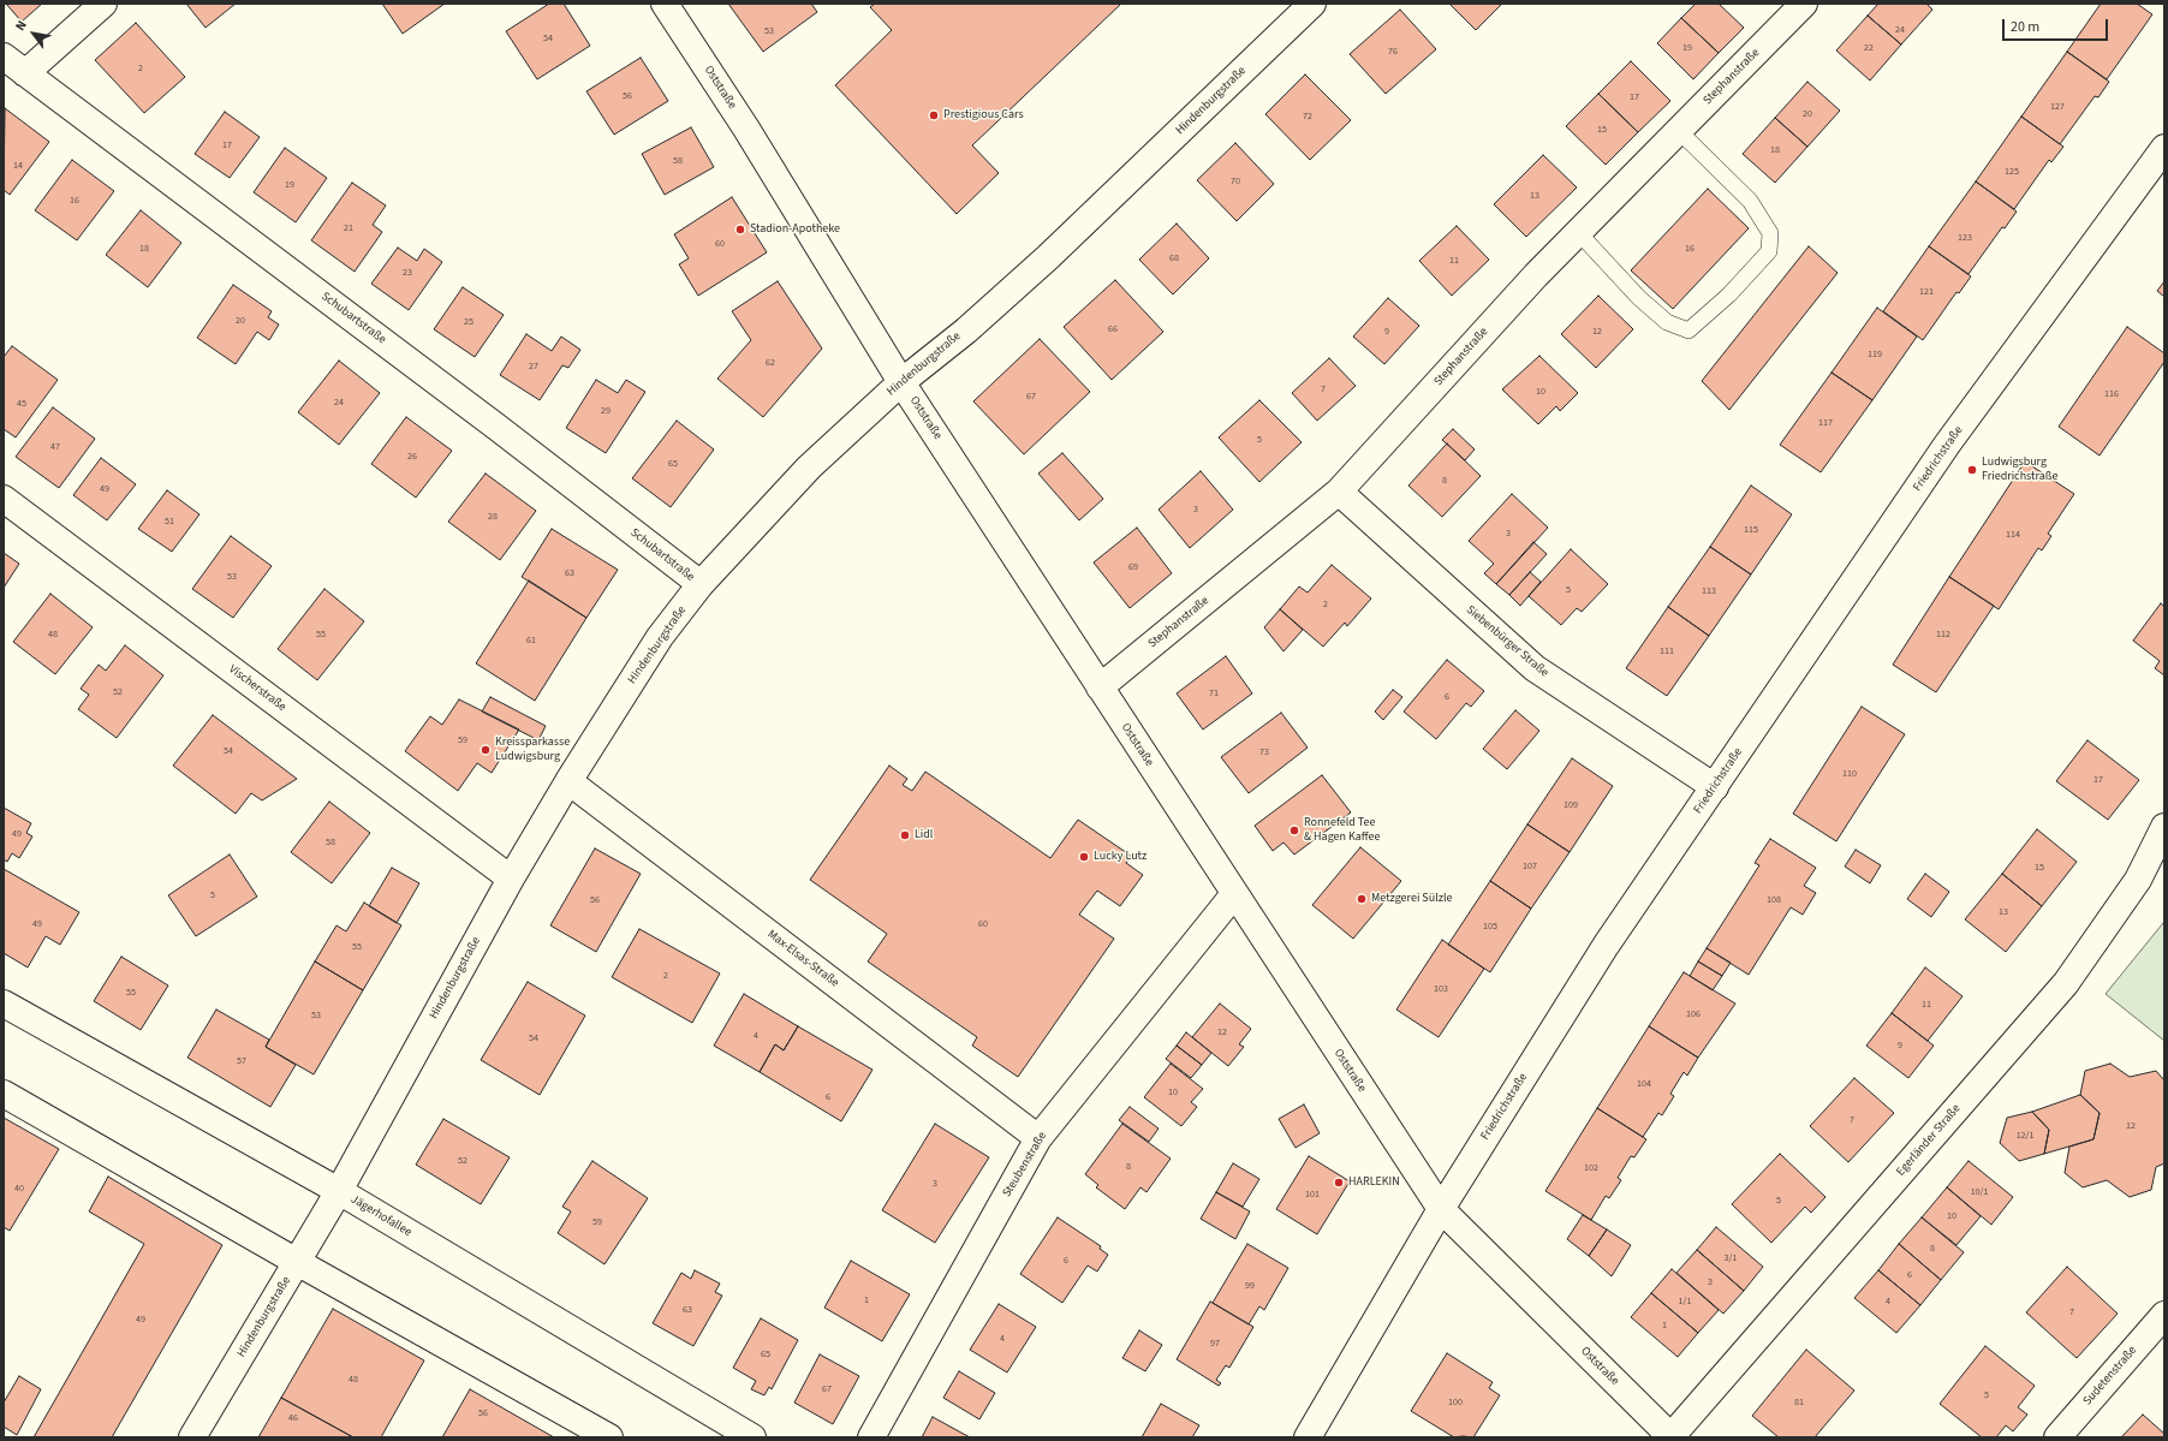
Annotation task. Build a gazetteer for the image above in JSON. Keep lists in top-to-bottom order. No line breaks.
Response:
{"streets":{"street":["Stephanstraße","Oststraße","Hindenburgstraße","Schubartstraße","Friedrichstraße","Siebenbürger Straße","Vischerstraße","Max-Elsas-Straße","Egerländer Straße","Steubenstraße","Jägerhofallee","Sudetenstraße"]},"crossings":[["Stephanstraße","Oststraße"],["Stephanstraße","Siebenbürger Straße"],["Oststraße","Hindenburgstraße"],["Oststraße","Friedrichstraße"],["Oststraße","Egerländer Straße"],["Oststraße","Steubenstraße"],["Hindenburgstraße","Schubartstraße"],["Hindenburgstraße","Vischerstraße"],["Hindenburgstraße","Max-Elsas-Straße"],["Hindenburgstraße","Jägerhofallee"],["Friedrichstraße","Siebenbürger Straße"],["Max-Elsas-Straße","Steubenstraße"]],"places":["Prestigious Cars","Stadion-Apotheke","Ludwigsburg Friedrichstraße","Kreissparkasse Ludwigsburg","Ronnefeld Tee & Hagen Kaffee","Lidl","Lucky Lutz","Metzgerei Sülzle","HARLEKIN"],"house_numbers":["24","53","54","19","22","76","2","56","17","127","20","72","15","17","18","58","14","125","70","19","13","16","21","123","60","18","16","68","11","23","121","20","25","66","9","12","119","62","27","7","10","116","67","24","45","29","117","5","47","26","65","8","49","3","28","51","115","3","114","69","63","53","5","113","2","48","55","112","61","111","52","71","6","59","54","73","110","17","109","49","58","107","15","5","56","108","13","49","60","105","55","2","103","55","11","106","53","12","4","54","9","57","104","10","6","7","12","12/1","52","8","102","3","40","10/1","101","5","10","59","8","3/1","6","6","3","99","1","1/1","4","63","7","49","1","4","97","65","48","67","5","100","81","56","46"],"scale_bar":"20 m","north":"top left"}
